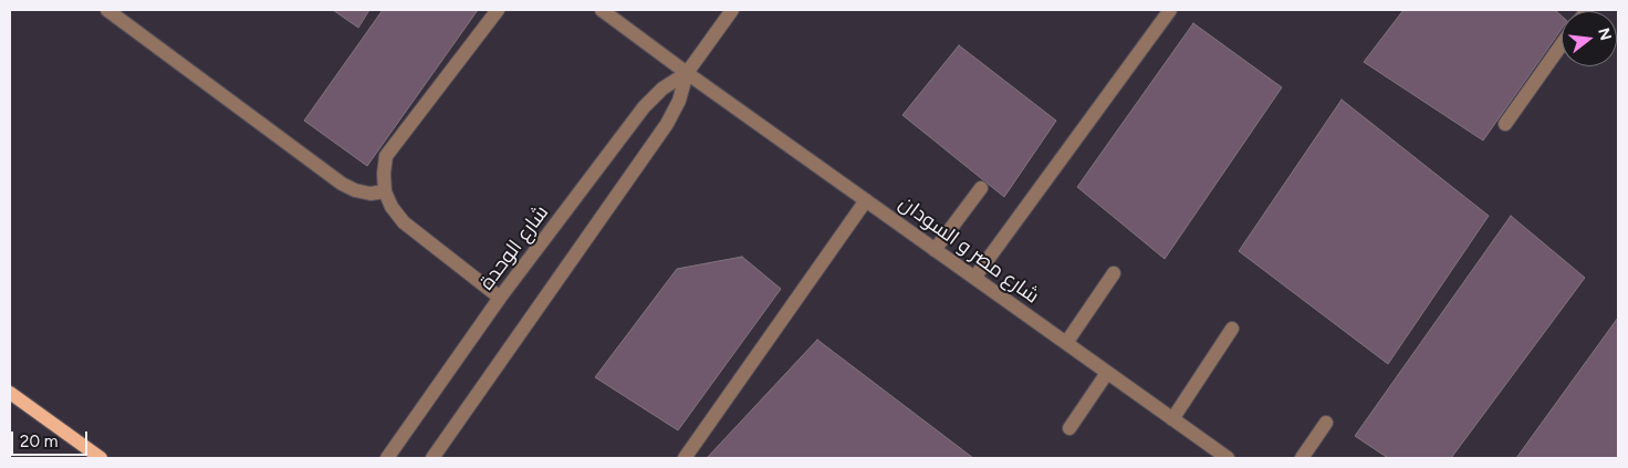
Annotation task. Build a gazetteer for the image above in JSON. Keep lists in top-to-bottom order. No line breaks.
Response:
{"streets":{"lane":["شارع الوحدة","شارع مصر و السودان"]},"crossings":[["شارع الوحدة","شارع مصر و السودان"]],"scale_bar":"20 m","north":"right"}
